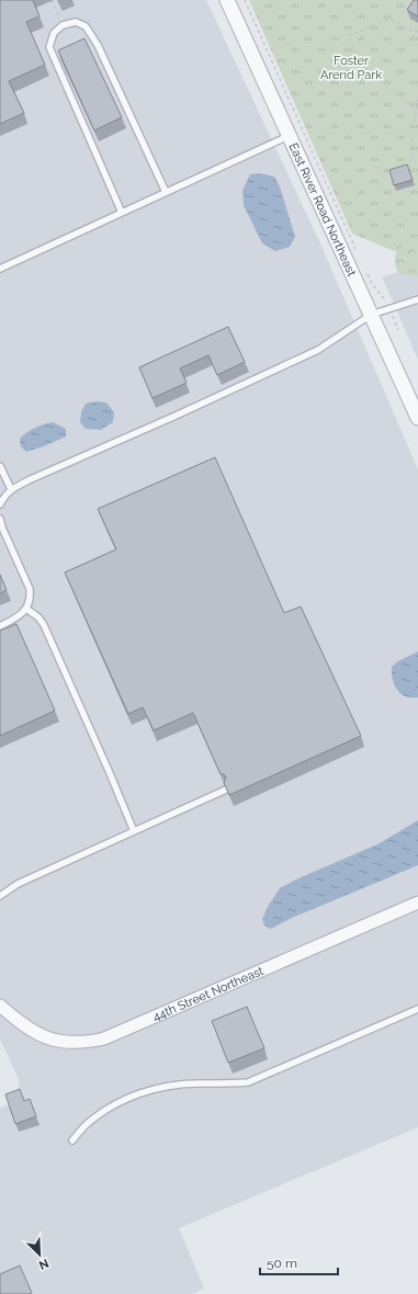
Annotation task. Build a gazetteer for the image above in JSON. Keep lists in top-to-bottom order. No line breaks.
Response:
{"streets":{"street":["East River Road Northeast","44th Street Northeast"]},"parks":["Foster Arend Park"],"scale_bar":"50 m","north":"bottom right"}
